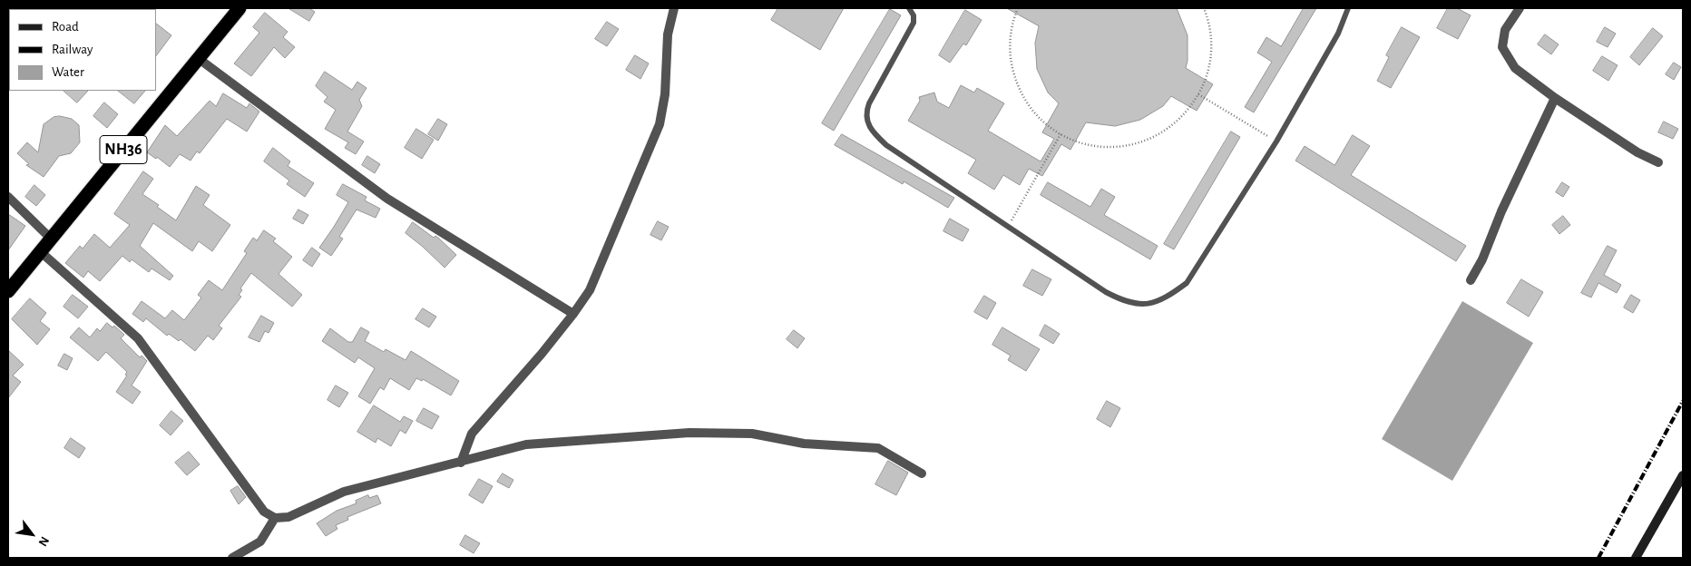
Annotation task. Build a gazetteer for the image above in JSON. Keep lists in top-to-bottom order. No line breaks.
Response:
{"streets":{"highway":["NH36"]},"legend":["Road","Railway","Water"],"north":"bottom right"}
